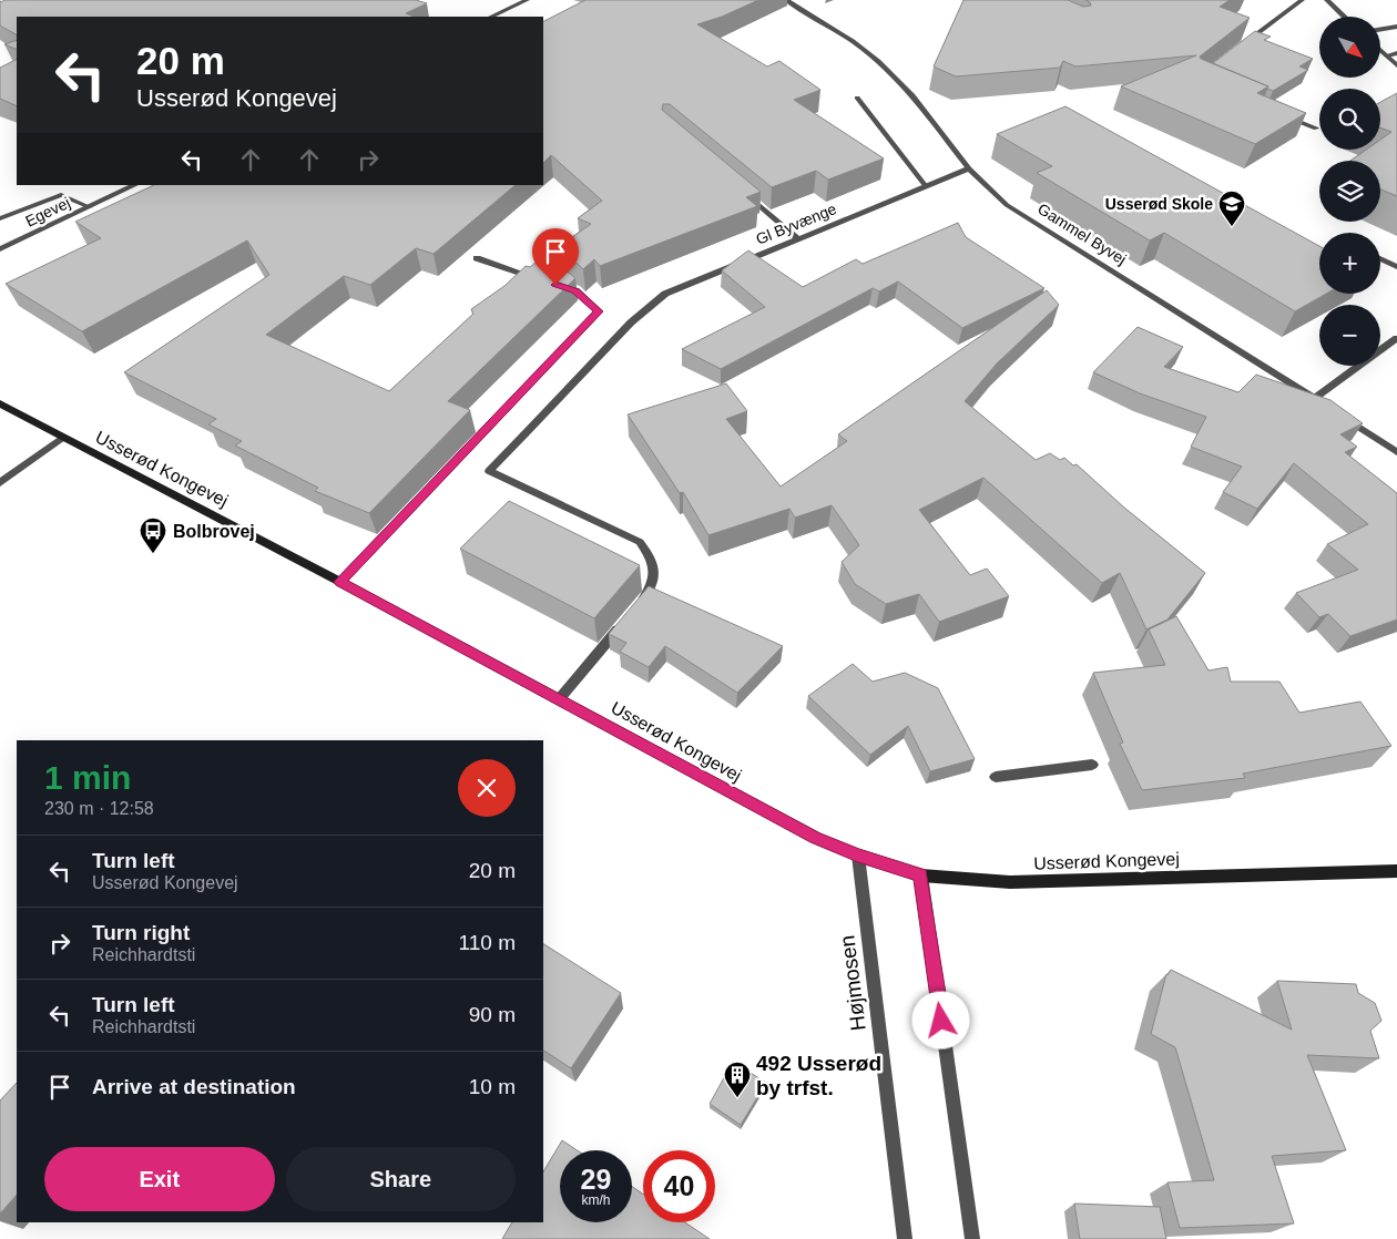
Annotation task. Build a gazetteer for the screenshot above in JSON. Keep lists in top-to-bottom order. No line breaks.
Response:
{"streets":{"main road":["Usserød Kongevej"],"street":["Egevej","Gl Byvænge","Gammel Byvej","Højmosen"]},"crossings":[["Gl Byvænge","Gammel Byvej"],["Gl Byvænge","Usserød Kongevej"],["Usserød Kongevej","Højmosen"]],"places":{"school or university":["Usserød Skole"],"bus stop":["Bolbrovej"],"building":["492 Usserød by trfst."]},"north":"bottom right","page":{"map_buttons":["+","−"],"turn":["20 m","Usserød Kongevej"],"heading":["1 min","230 m · 12:58"],"list":[{"name":"Turn left","note":"Usserød Kongevej","value":"20 m"},{"name":"Turn right","note":"Reichhardtsti","value":"110 m"},{"name":"Turn left","note":"Reichhardtsti","value":"90 m"},{"name":"Arrive at destination","value":"10 m"}],"buttons":["Exit","Share"],"speed":"29 km/h","limit":"40"}}
